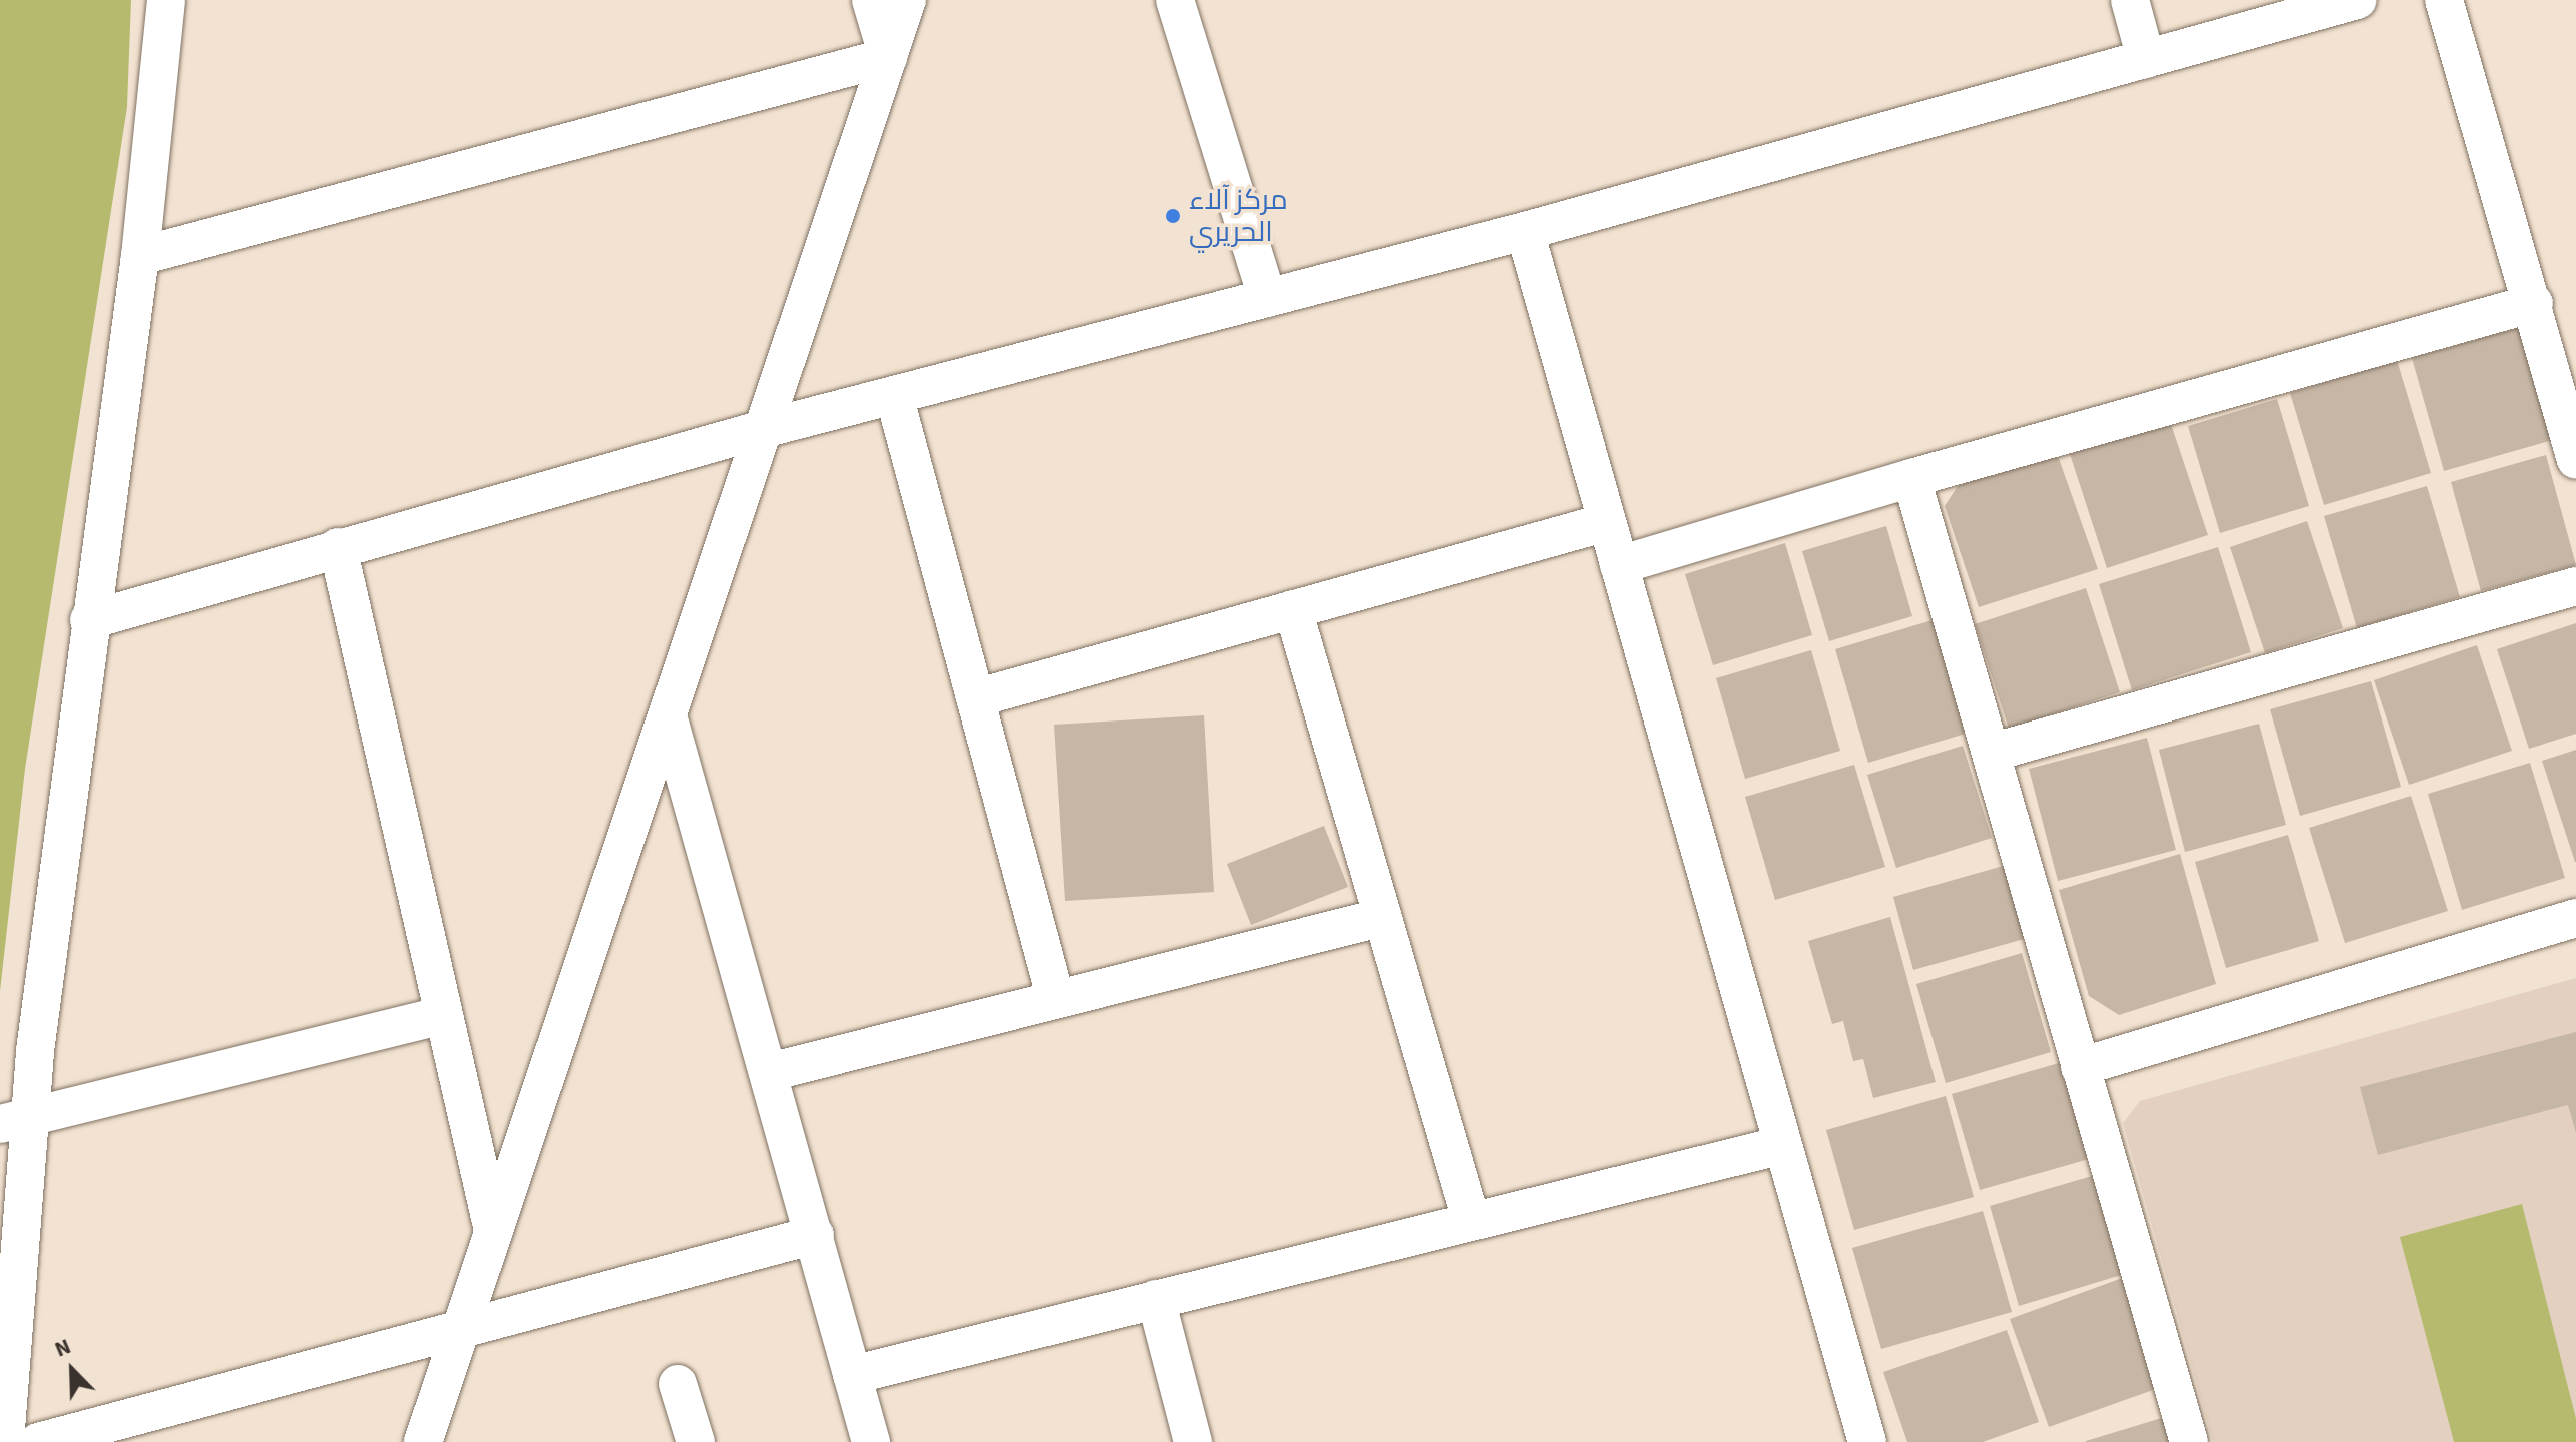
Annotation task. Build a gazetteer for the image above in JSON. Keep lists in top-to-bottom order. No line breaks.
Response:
{"places":["مركز آلاء الحريري"],"north":"top left"}
